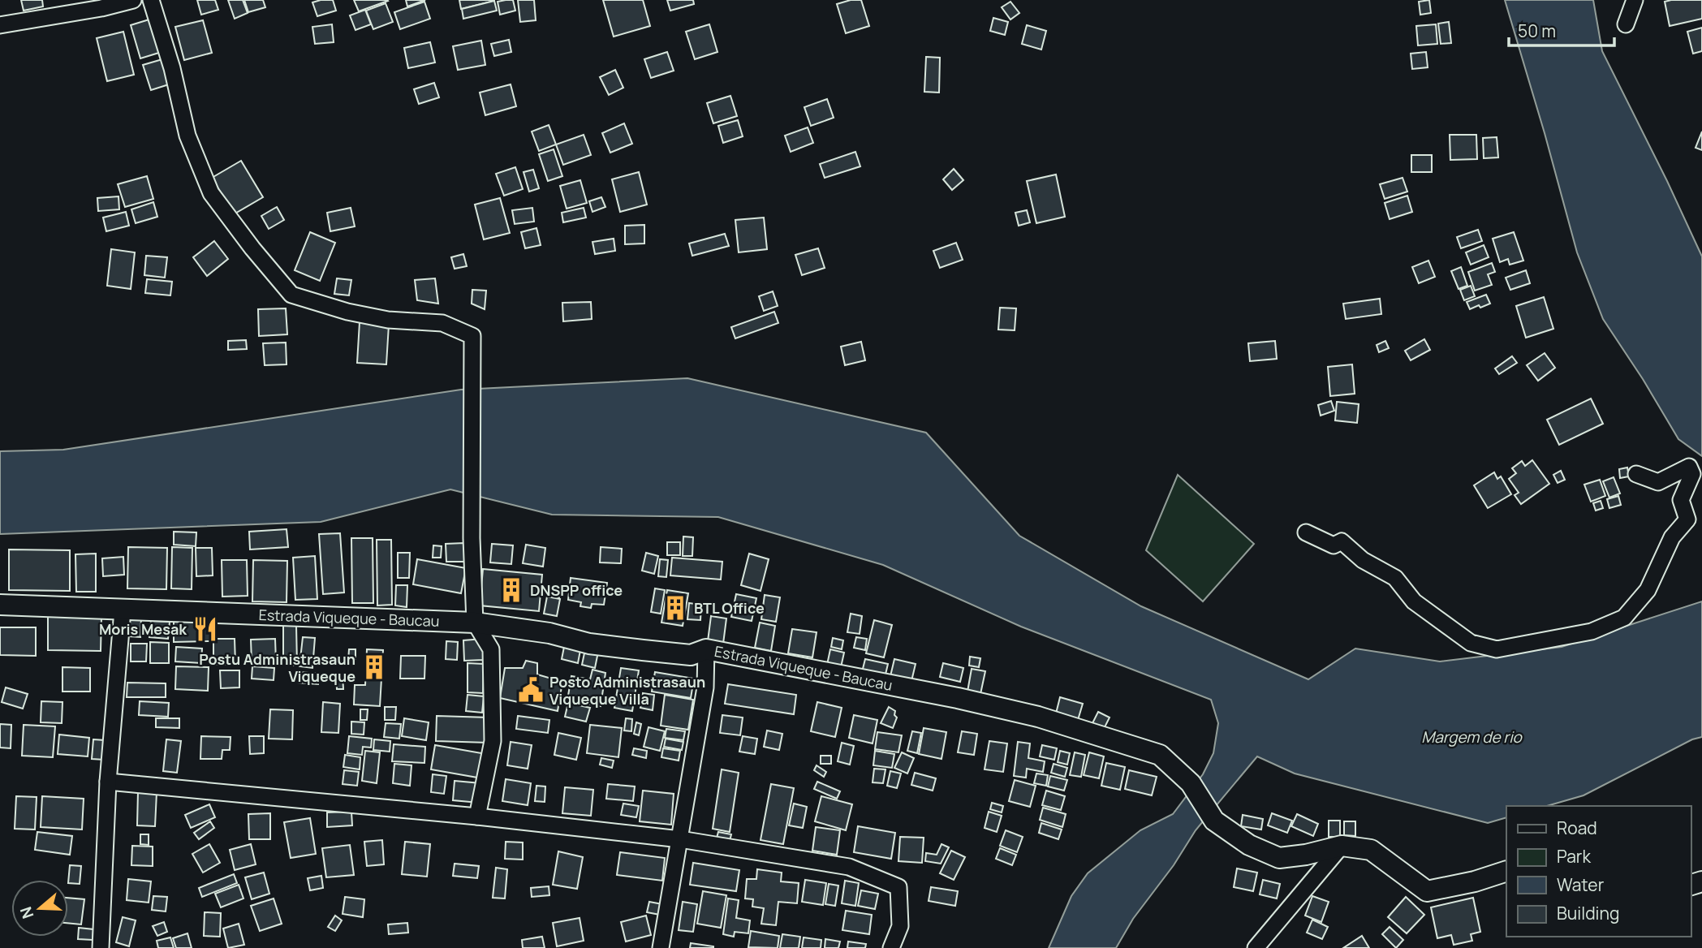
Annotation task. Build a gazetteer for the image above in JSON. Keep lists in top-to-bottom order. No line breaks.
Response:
{"streets":{"main road":["Estrada Viqueque - Baucau"]},"water":["Margem de rio"],"places":{"building":["DNSPP office","BTL Office","Postu Administrasaun Viqueque"],"restaurant":["Moris Mesak"],"public building":["Posto Administrasaun Viqueque Villa"]},"legend":["Road","Park","Water","Building"],"scale_bar":"50 m","north":"left"}
